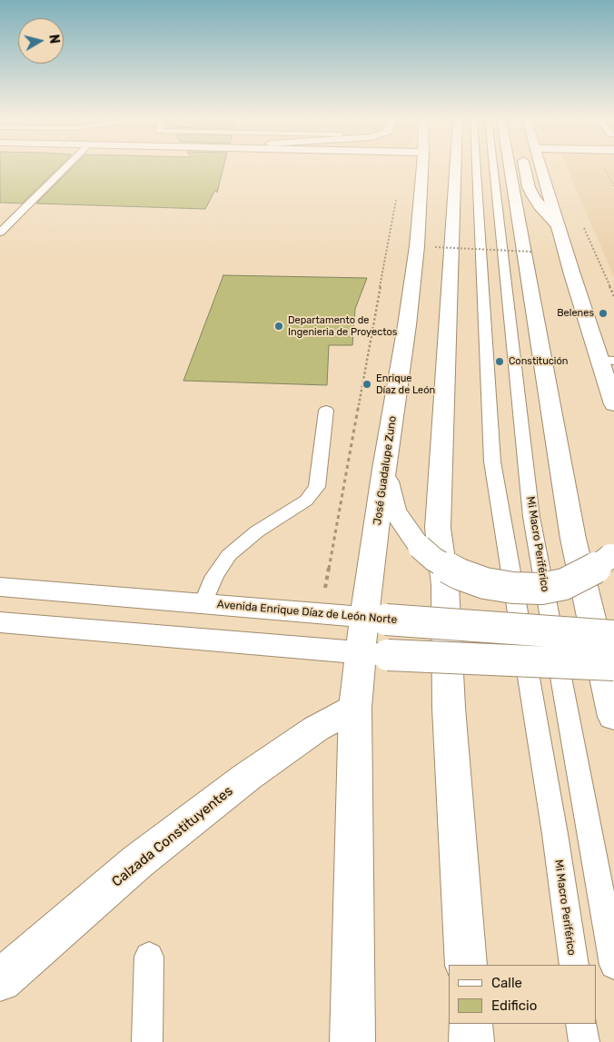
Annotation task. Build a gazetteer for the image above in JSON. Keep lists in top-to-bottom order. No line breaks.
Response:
{"streets":{"main road":["José Guadalupe Zuno","Avenida Enrique Díaz de León Norte","Calzada Constituyentes"],"lane":["Mi Macro Periférico"]},"crossings":[["José Guadalupe Zuno","Avenida Enrique Díaz de León Norte"],["José Guadalupe Zuno","Calzada Constituyentes"]],"places":["Belenes","Departamento de Ingenieria de Proyectos","Constitución","Enrique Díaz de León"],"legend":["Calle","Edificio"],"north":"right"}
